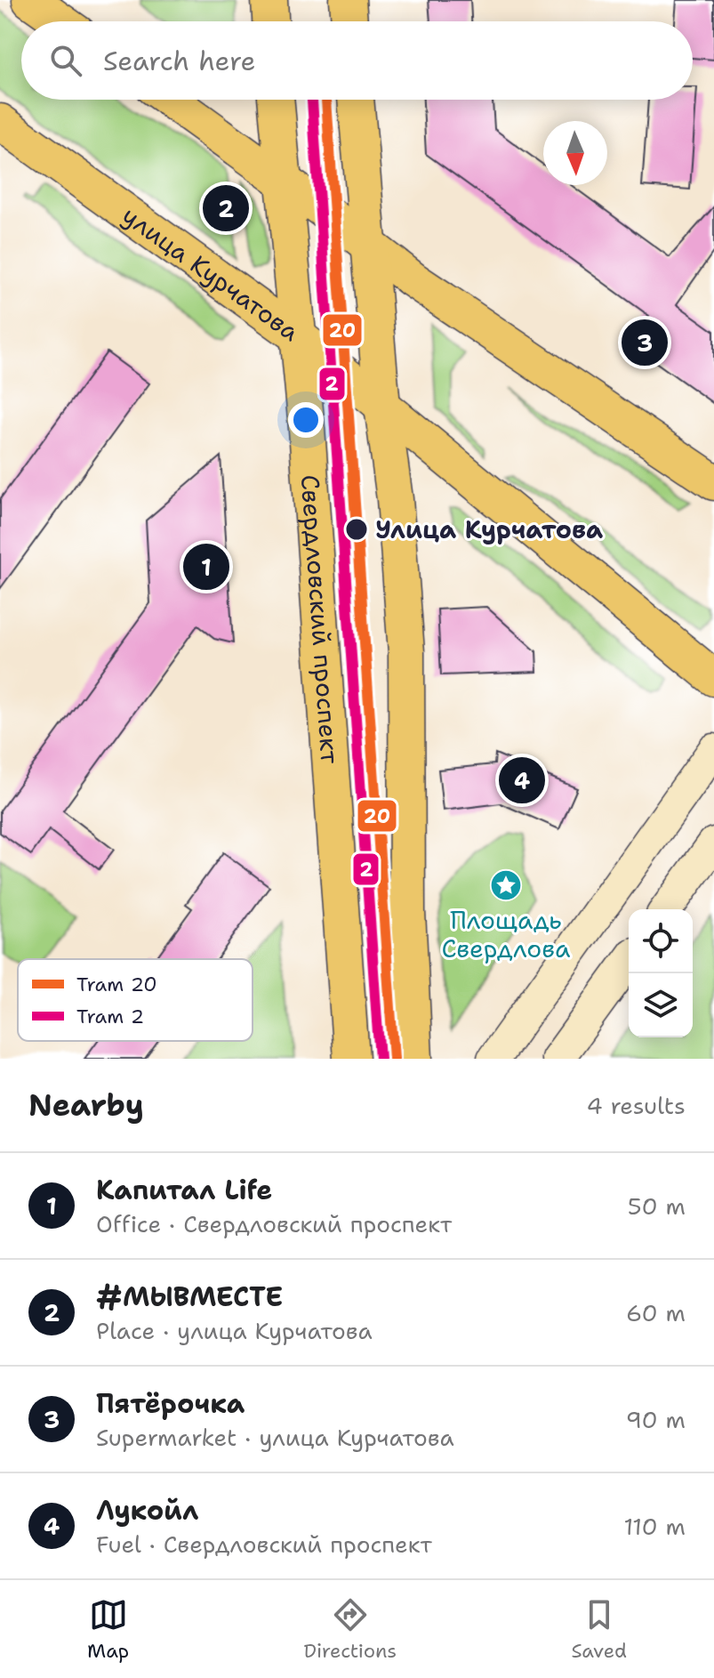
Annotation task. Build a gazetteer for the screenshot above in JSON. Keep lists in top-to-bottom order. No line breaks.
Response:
{"streets":{"main road":["улица Курчатова","Свердловский проспект"]},"crossings":[["улица Курчатова","Свердловский проспект"]],"places":{"other":["Улица Курчатова"],"place":["Площадь Свердлова"]},"lines":["tram line 20","tram line 2"],"legend":["Tram 20","Tram 2"],"north":"bottom","page":{"search":"Search here","pins":["2","3","1","4"],"heading":["Nearby","4 results"],"list":[{"mark":"1","name":"Капитал Life","note":"Office · Свердловский проспект","value":"50 m"},{"mark":"2","name":"#МЫВМЕСТЕ","note":"Place · улица Курчатова","value":"60 m"},{"mark":"3","name":"Пятёрочка","note":"Supermarket · улица Курчатова","value":"90 m"},{"mark":"4","name":"Лукойл","note":"Fuel · Свердловский проспект","value":"110 m"}],"nav":["Map","Directions","Saved"]}}
